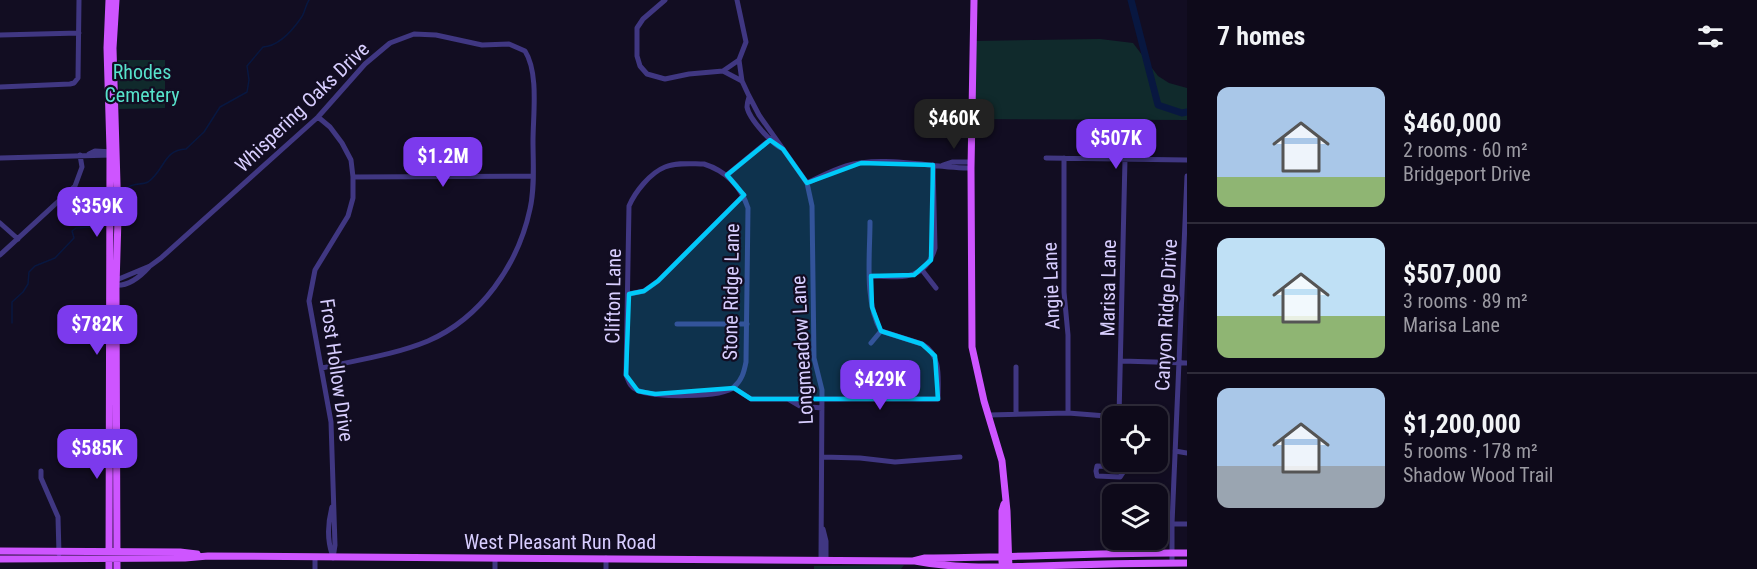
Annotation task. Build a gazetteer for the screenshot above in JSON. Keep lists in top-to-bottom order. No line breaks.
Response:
{"streets":{"main road":["West Pleasant Run Road"],"street":["Whispering Oaks Drive","Angie Lane","Marisa Lane","Stone Ridge Lane","Clifton Lane","Canyon Ridge Drive","Longmeadow Lane","Frost Hollow Drive"]},"crossings":[["Whispering Oaks Drive","Frost Hollow Drive"],["Stone Ridge Lane","Clifton Lane"],["Canyon Ridge Drive","West Pleasant Run Road"],["Longmeadow Lane","West Pleasant Run Road"],["Frost Hollow Drive","West Pleasant Run Road"]],"parks":["Rhodes Cemetery"],"page":{"heading":"7 homes","list":[{"name":"$460,000","note":"2 rooms · 60 m² · Bridgeport Drive"},{"name":"$507,000","note":"3 rooms · 89 m² · Marisa Lane"},{"name":"$1,200,000","note":"5 rooms · 178 m² · Shadow Wood Trail"}],"price":["$460K","$507K","$1.2M","$359K","$782K","$429K","$585K"]}}
